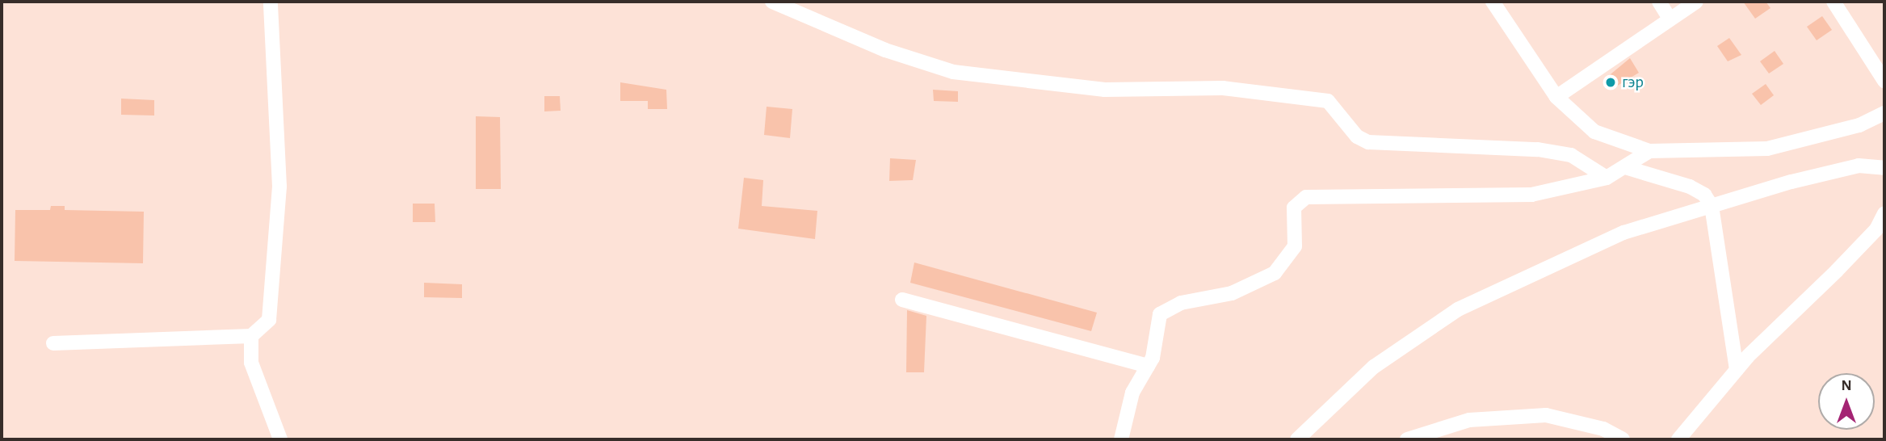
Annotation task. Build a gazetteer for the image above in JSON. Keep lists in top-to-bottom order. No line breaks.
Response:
{"places":["гэр"],"north":"top"}
